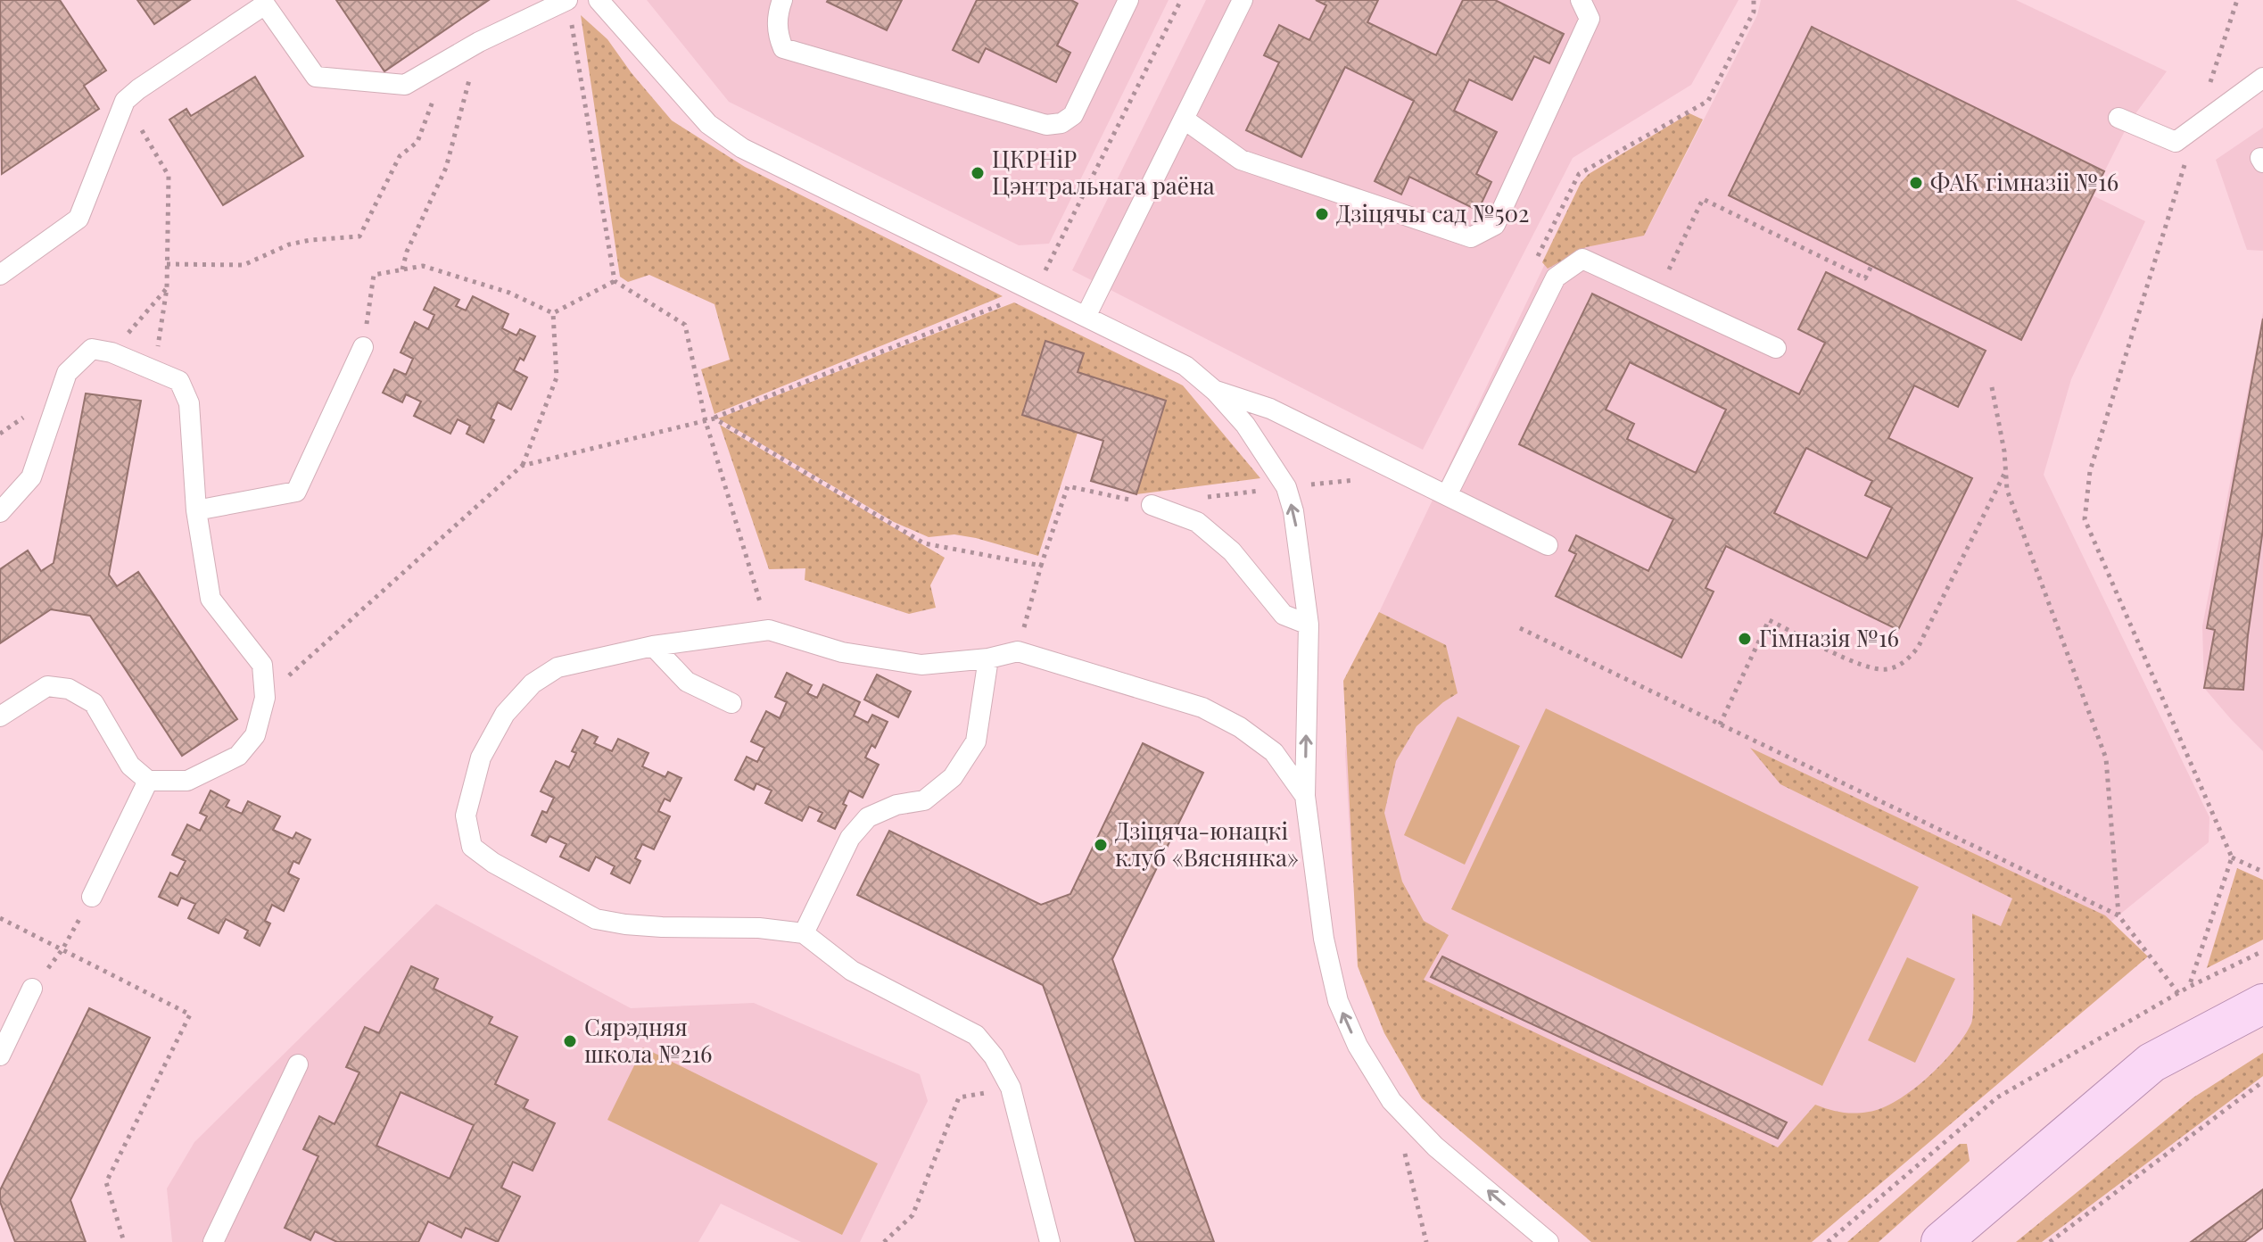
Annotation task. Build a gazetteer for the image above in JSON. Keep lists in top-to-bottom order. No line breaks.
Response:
{"places":["ЦКРНіР Цэнтральнага раёна","ФАК гімназіі №16","Дзіцячы сад №502","Гімназія №16","Дзіцяча-юнацкі клуб «Вяснянка»","Сярэдняя школа №216"]}
